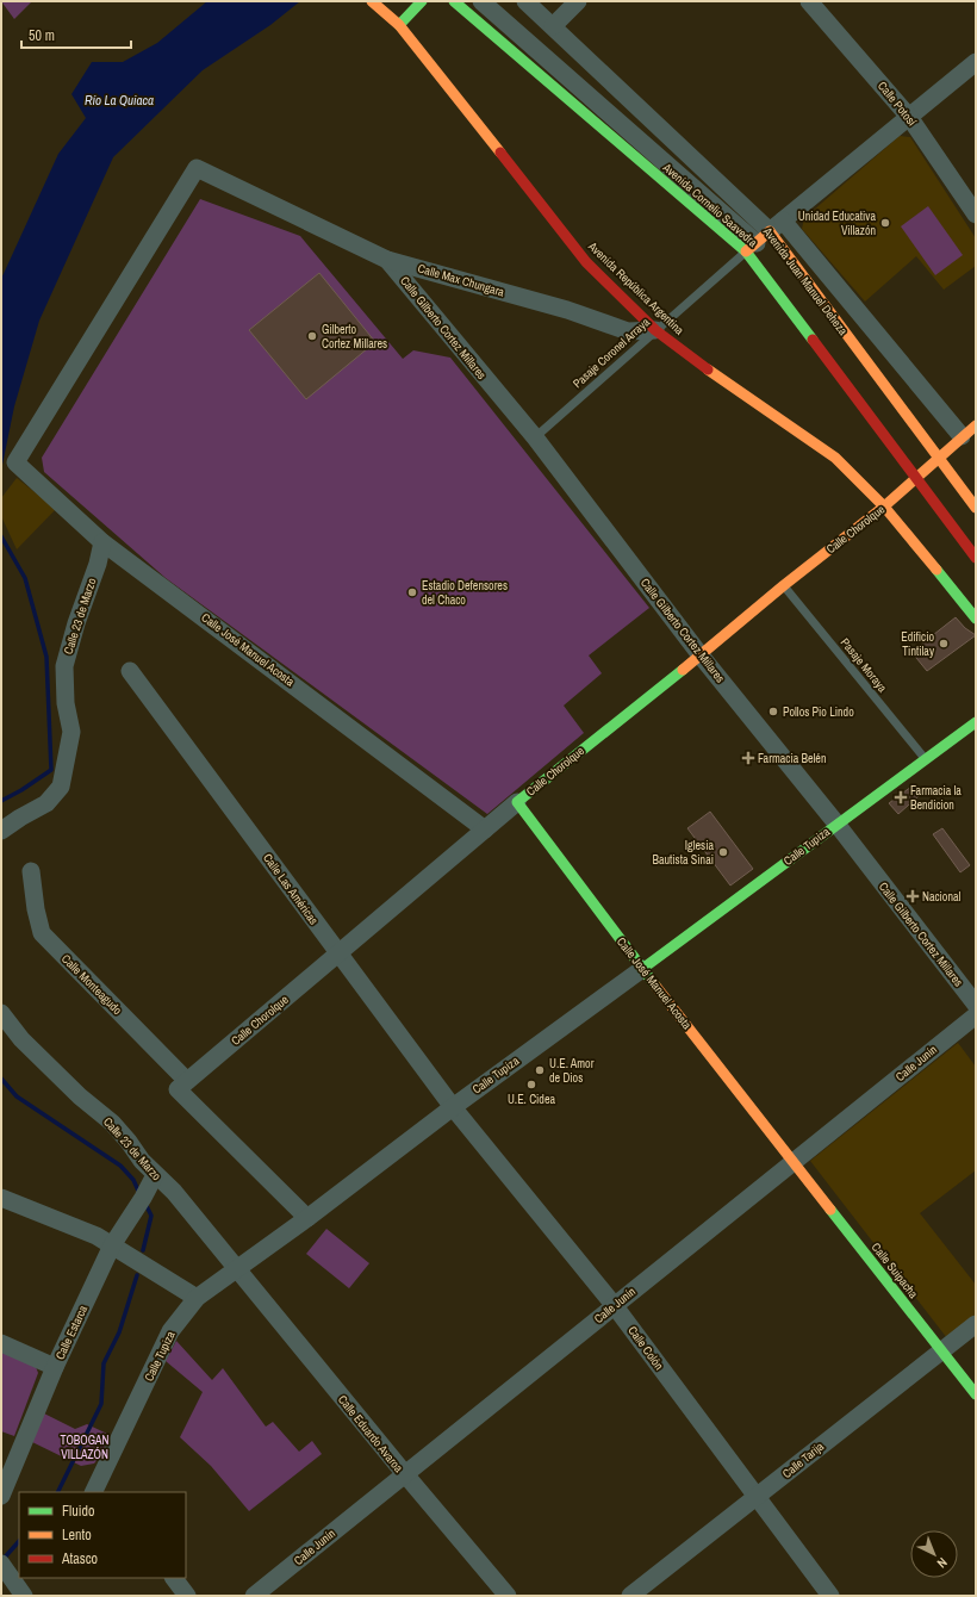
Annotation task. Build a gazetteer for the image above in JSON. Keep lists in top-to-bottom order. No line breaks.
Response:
{"streets":{"main road":["Avenida Cornelio Saavedra","Avenida Juan Manuel Deheza","Avenida República Argentina","Pasaje Coronel Arraya","Calle Chorolque","Calle José Manuel Acosta","Calle Tupiza","Calle Suipacha"],"street":["Calle Potosí","Calle Max Chungara","Calle Gilberto Cortez Millares","Calle 23 de Marzo","Calle Las Américas","Calle Monteagudo","Calle Junín","Calle Estarca","Calle Colón","Calle Eduardo Avaroa","Calle Tarija"],"lane":["Pasaje Moraya"]},"crossings":[["Avenida Cornelio Saavedra","Pasaje Coronel Arraya"],["Avenida Cornelio Saavedra","Calle Chorolque"],["Calle Max Chungara","Avenida República Argentina"],["Calle Max Chungara","Calle Gilberto Cortez Millares"],["Calle Max Chungara","Pasaje Coronel Arraya"],["Calle Max Chungara","Calle José Manuel Acosta"],["Avenida Juan Manuel Deheza","Pasaje Coronel Arraya"],["Avenida Juan Manuel Deheza","Calle Chorolque"],["Avenida República Argentina","Pasaje Coronel Arraya"],["Avenida República Argentina","Calle Chorolque"],["Calle Gilberto Cortez Millares","Pasaje Coronel Arraya"],["Calle Gilberto Cortez Millares","Calle Chorolque"],["Calle Gilberto Cortez Millares","Calle Tupiza"],["Calle Chorolque","Calle José Manuel Acosta"],["Calle Chorolque","Pasaje Moraya"],["Calle Chorolque","Calle Las Américas"],["Calle Chorolque","Calle Monteagudo"],["Calle 23 de Marzo","Calle José Manuel Acosta"],["Calle 23 de Marzo","Calle Tupiza"],["Calle 23 de Marzo","Calle Estarca"],["Calle 23 de Marzo","Calle Eduardo Avaroa"],["Calle José Manuel Acosta","Calle Tupiza"],["Calle José Manuel Acosta","Calle Junín"],["Calle José Manuel Acosta","Calle Suipacha"],["Pasaje Moraya","Calle Tupiza"],["Calle Tupiza","Calle Las Américas"],["Calle Tupiza","Calle Monteagudo"],["Calle Tupiza","Calle Colón"],["Calle Tupiza","Calle Eduardo Avaroa"],["Calle Las Américas","Calle Colón"],["Calle Junín","Calle Suipacha"],["Calle Junín","Calle Colón"],["Calle Junín","Calle Eduardo Avaroa"],["Calle Suipacha","Calle Tarija"],["Calle Colón","Calle Tarija"]],"water":["Río La Quiaca"],"parks":["TOBOGAN VILLAZÓN"],"places":{"other":["Unidad Educativa Villazón","Gilberto Cortez Millares","Estadio Defensores del Chaco","Edificio Tintilay","Pollos Pio Lindo","Iglesia Bautista Sinai","U.E. Amor de Dios","U.E. Cidea"],"health":["Farmacia Belén","Farmacia la Bendicion","Nacional"]},"legend":["Fluido","Lento","Atasco"],"scale_bar":"50 m","north":"bottom right"}
